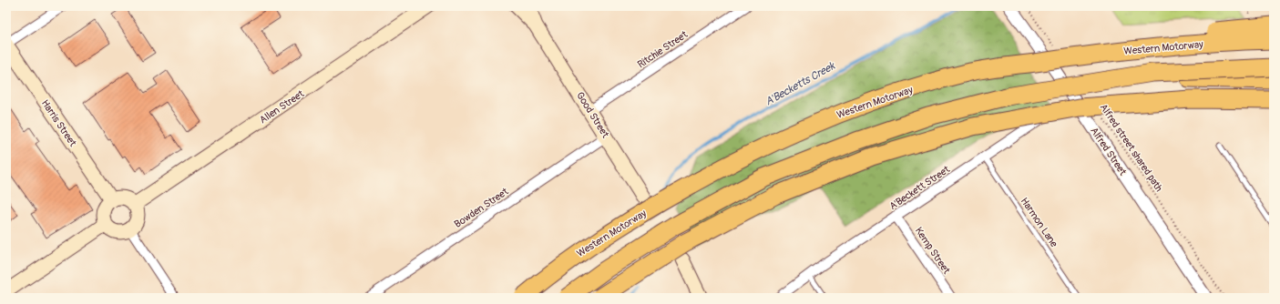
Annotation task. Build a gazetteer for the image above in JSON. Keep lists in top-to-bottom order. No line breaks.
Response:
{"streets":{"highway":["Western Motorway"],"main road":["Allen Street","Good Street","Harris Street"],"street":["Ritchie Street","Alfred Street","A'Beckett Street","Bowden Street","Kemp Street"],"lane":["Harmon Lane"],"path":["Alfred street shared path"]},"crossings":[["Ritchie Street","Good Street"],["Allen Street","Harris Street"],["Good Street","Bowden Street"],["Alfred Street","A'Beckett Street"],["A'Beckett Street","Harmon Lane"],["A'Beckett Street","Kemp Street"]],"water":["A'Becketts Creek"]}
